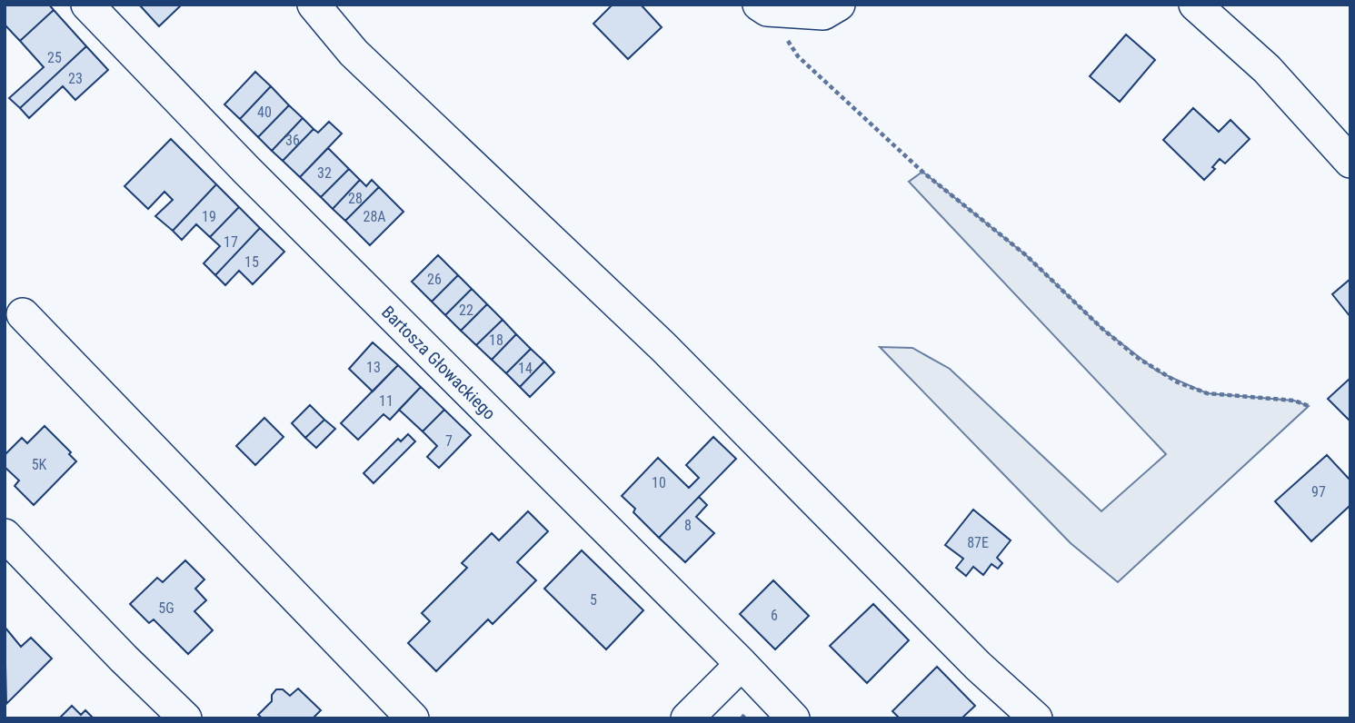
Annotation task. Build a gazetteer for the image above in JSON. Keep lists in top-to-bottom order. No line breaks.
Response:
{"streets":{"street":["Bartosza Głowackiego"]},"house_numbers":["25","23","40","36","32","28","19","28A","17","15","26","22","18","13","14","11","7","5K","10","97","8","87E","5","5G","6"]}
